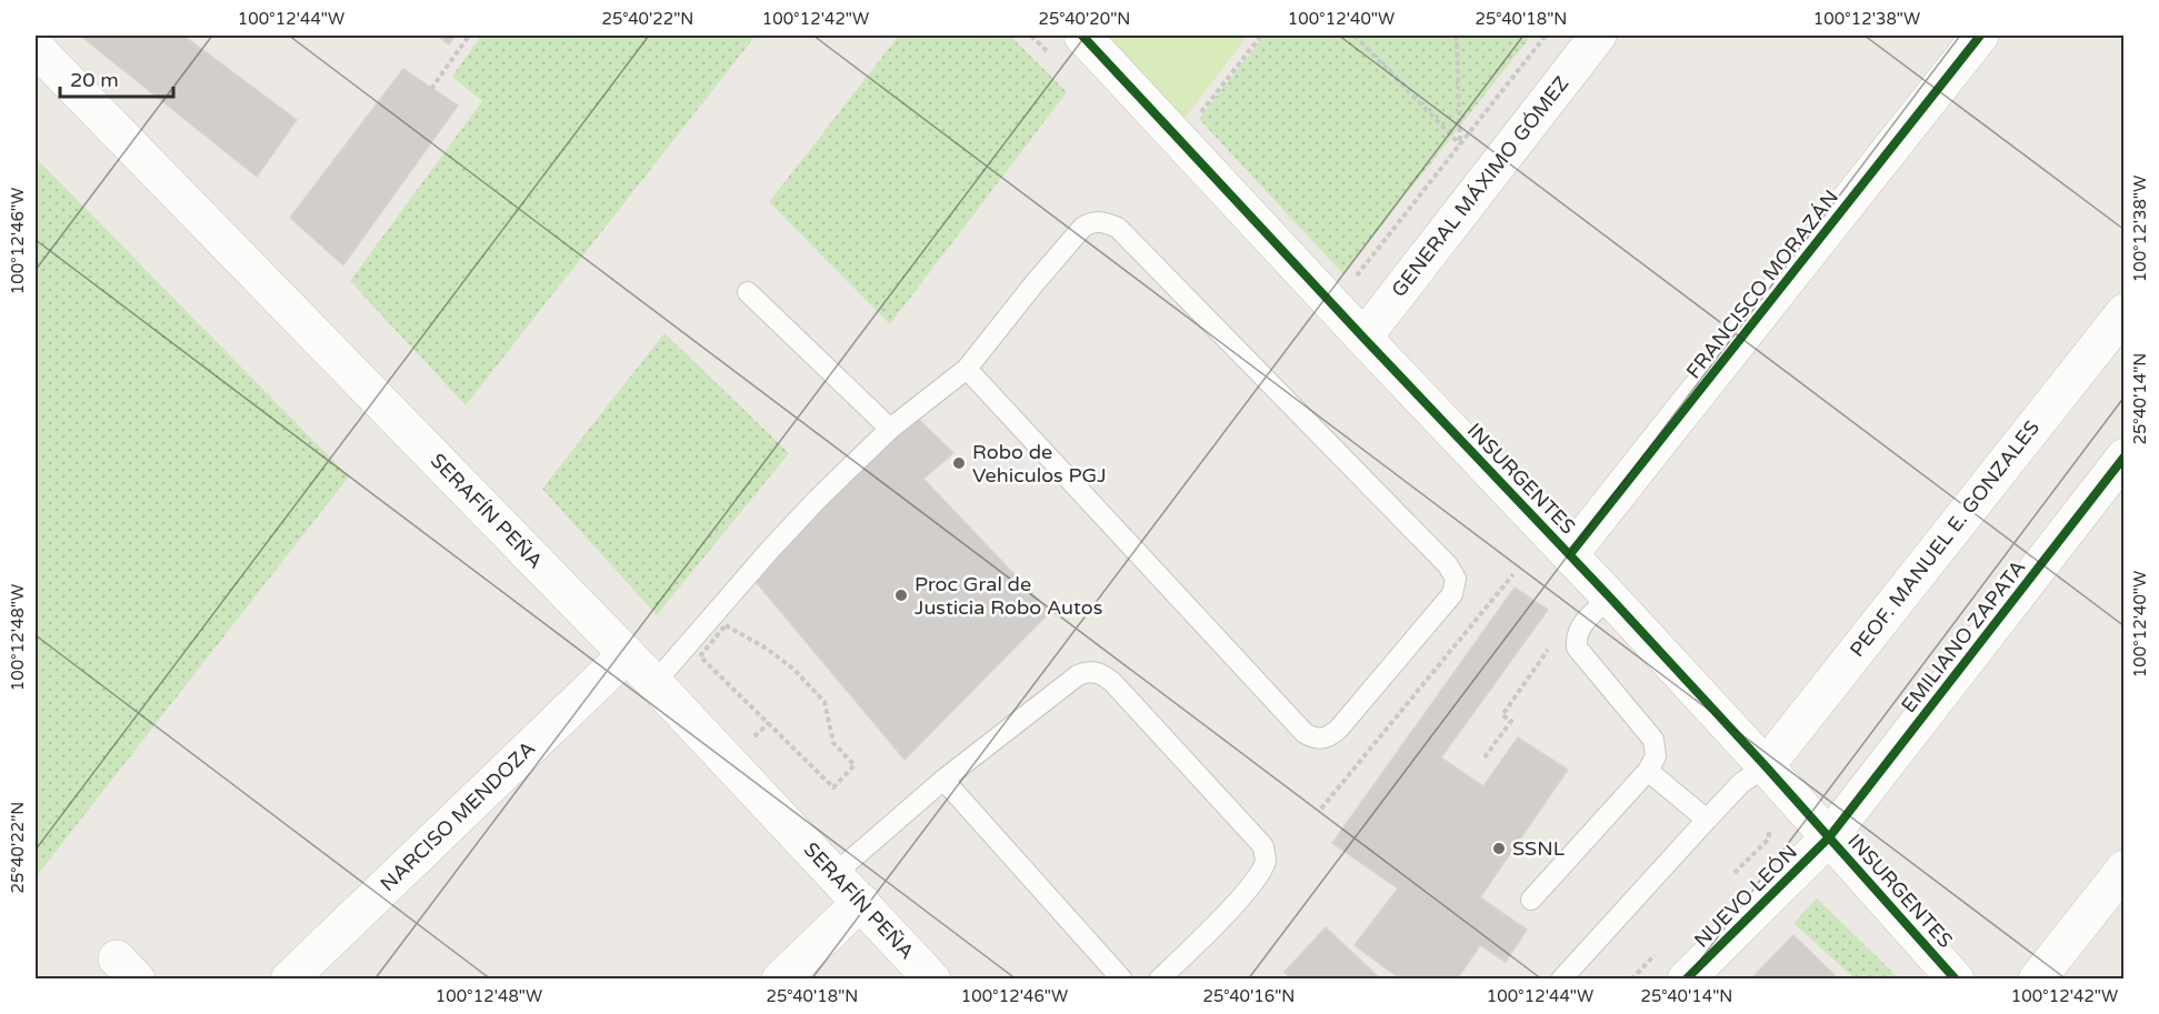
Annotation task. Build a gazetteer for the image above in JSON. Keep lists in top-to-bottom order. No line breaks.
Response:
{"streets":{"street":["GENERAL MÁXIMO GÓMEZ","FRANCISCO MORAZÁN","INSURGENTES","SERAFÍN PEÑA","PEOF. MANUEL E. GONZALES","EMILIANO ZAPATA","NARCISO MENDOZA","NUEVO LEÓN"]},"crossings":[["GENERAL MÁXIMO GÓMEZ","INSURGENTES"],["FRANCISCO MORAZÁN","INSURGENTES"],["INSURGENTES","PEOF. MANUEL E. GONZALES"],["INSURGENTES","EMILIANO ZAPATA"],["INSURGENTES","NUEVO LEÓN"],["SERAFÍN PEÑA","NARCISO MENDOZA"],["EMILIANO ZAPATA","NUEVO LEÓN"]],"places":["Robo de Vehiculos PGJ","Proc Gral de Justicia Robo Autos","SSNL"],"scale_bar":"20 m","coordinates":["100°12'44\"W","25°40'22\"N","100°12'42\"W","25°40'20\"N","100°12'40\"W","25°40'18\"N","100°12'38\"W","100°12'46\"W","25°40'14\"N","100°12'48\"W","25°40'16\"N"]}
